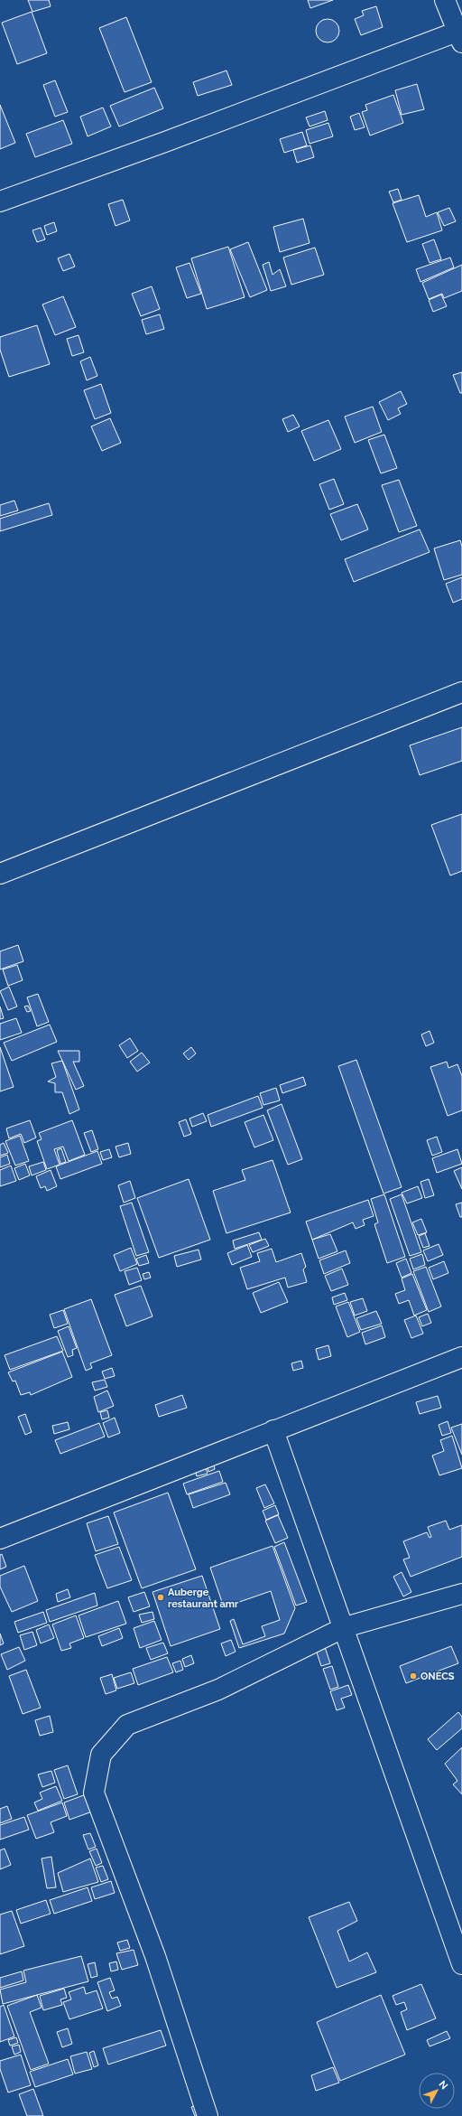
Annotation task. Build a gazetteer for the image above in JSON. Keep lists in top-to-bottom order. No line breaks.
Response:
{"places":["Auberge restaurant amr","ONECS"],"north":"top right"}
